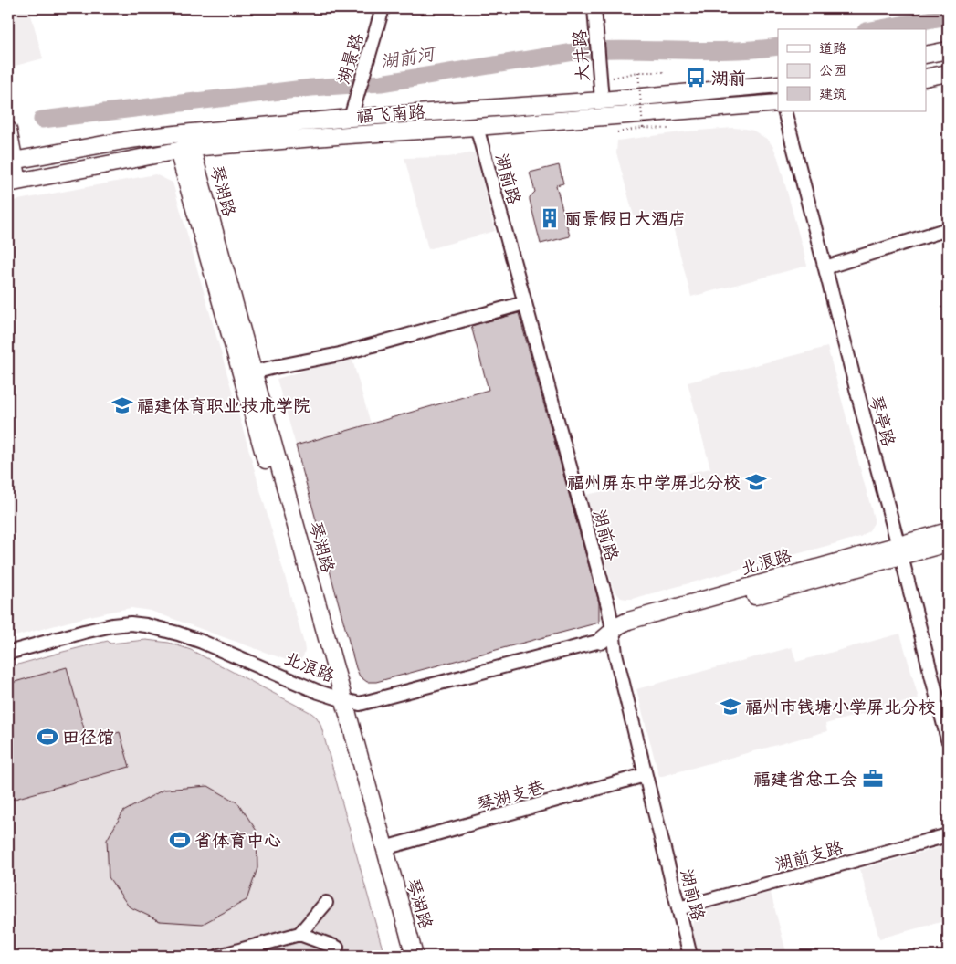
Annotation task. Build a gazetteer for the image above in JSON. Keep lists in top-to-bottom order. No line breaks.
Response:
{"streets":{"main road":["福飞南路","琴湖路","北浪路"],"street":["大井路","湖景路","湖前路","琴亭路","琴湖支巷","湖前支路"]},"crossings":[["大井路","福飞南路"],["湖景路","福飞南路"],["福飞南路","湖前路"],["福飞南路","琴湖路"],["湖前路","北浪路"],["湖前路","琴湖支巷"],["湖前路","湖前支路"],["琴湖路","北浪路"],["琴湖路","琴湖支巷"],["琴亭路","北浪路"]],"water":["湖前河"],"places":{"bus stop":["湖前"],"building":["丽景假日大酒店"],"school or university":["福建体育职业技术学院","福州屏东中学屏北分校","福州市钱塘小学屏北分校"],"sports":["田径馆","省体育中心"],"office":["福建省总工会"]},"legend":["道路","公园","建筑"]}
